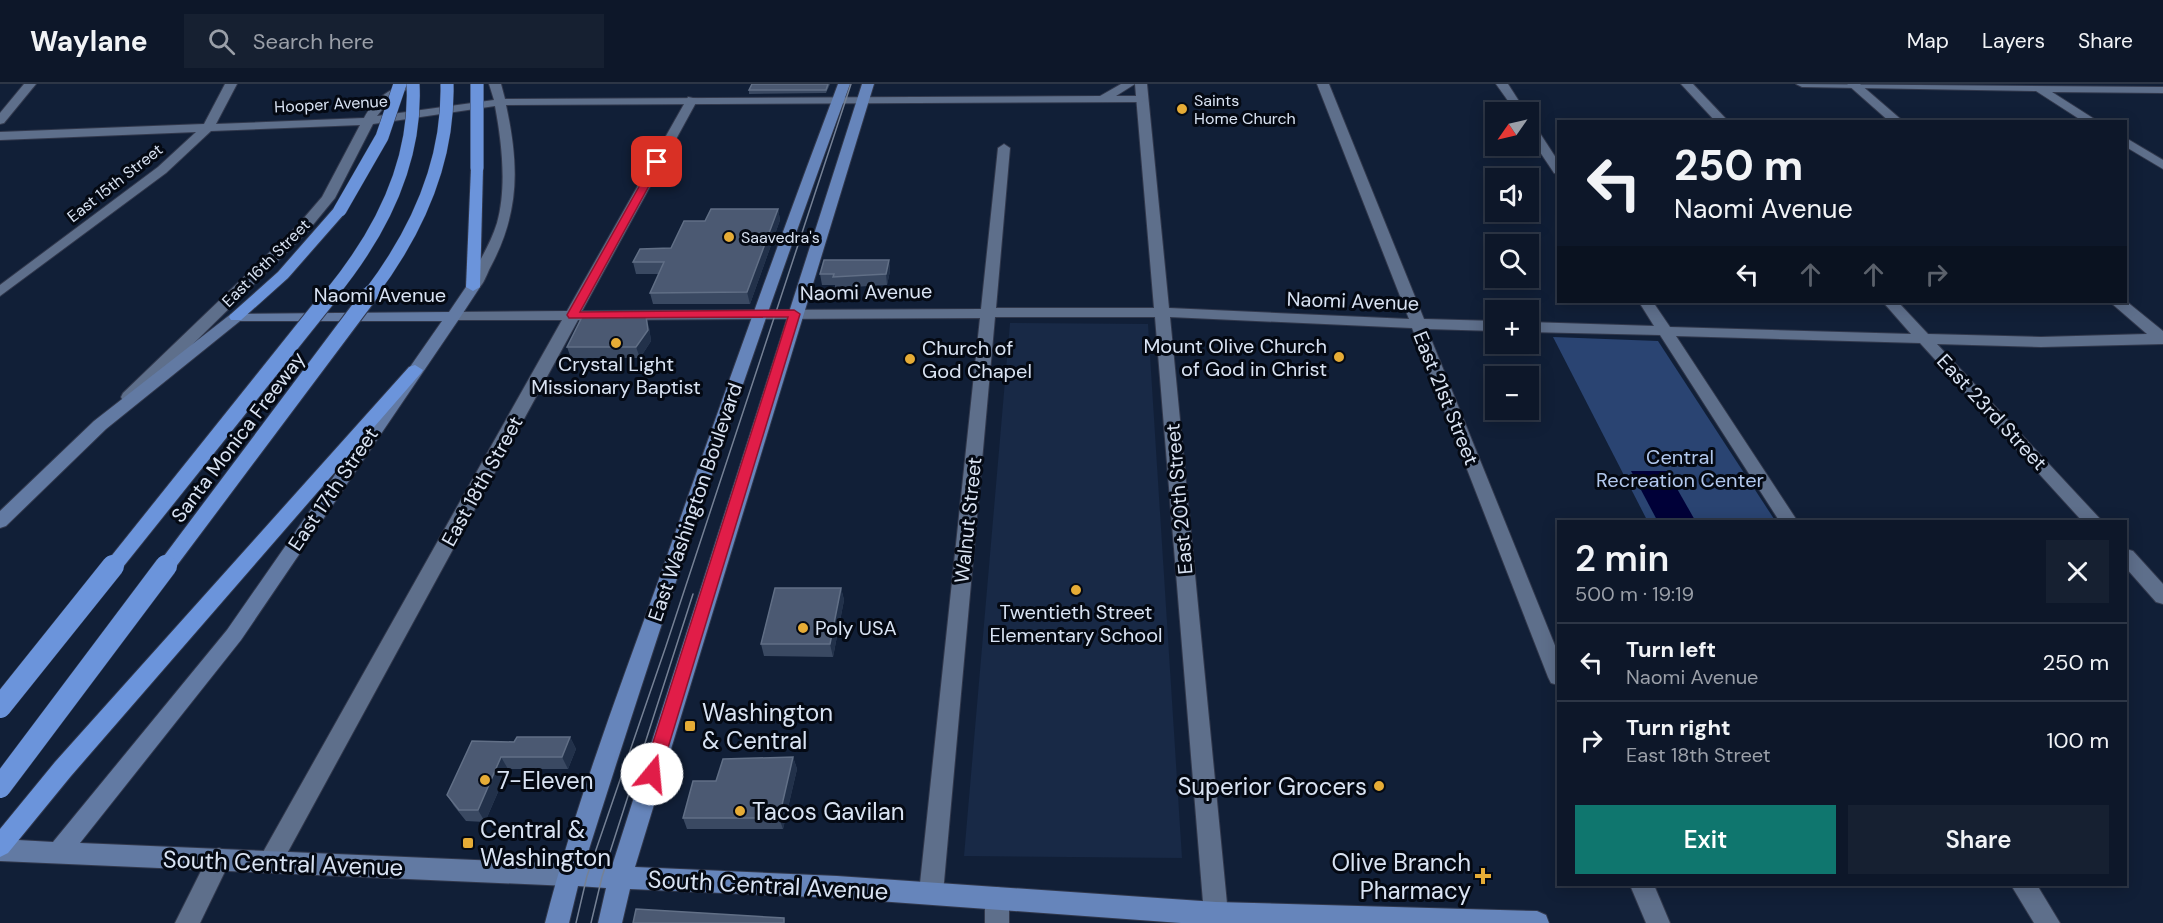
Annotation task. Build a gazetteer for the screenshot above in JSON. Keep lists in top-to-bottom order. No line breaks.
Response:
{"streets":{"highway":["Santa Monica Freeway"],"main road":["East 16th Street","Naomi Avenue","East 17th Street","East Washington Boulevard","South Central Avenue"],"street":["Hooper Avenue","East 15th Street","East 21st Street","East 23rd Street","East 18th Street","East 20th Street","Walnut Street"]},"crossings":[["Hooper Avenue","East 15th Street"],["Hooper Avenue","East 16th Street"],["Hooper Avenue","East 18th Street"],["Hooper Avenue","East 17th Street"],["Hooper Avenue","East 20th Street"],["Hooper Avenue","East Washington Boulevard"],["East 16th Street","Naomi Avenue"],["East 16th Street","Santa Monica Freeway"],["Naomi Avenue","East 21st Street"],["Naomi Avenue","East 18th Street"],["Naomi Avenue","East 17th Street"],["Naomi Avenue","East 20th Street"],["Naomi Avenue","East Washington Boulevard"],["Naomi Avenue","Walnut Street"],["East 18th Street","South Central Avenue"],["East 17th Street","South Central Avenue"],["East 20th Street","South Central Avenue"],["East Washington Boulevard","South Central Avenue"],["Walnut Street","South Central Avenue"]],"parks":["Central Recreation Center"],"places":{"other":["Saints Home Church","Saavedra's","Crystal Light Missionary Baptist","Mount Olive Church of God in Christ","Church of God Chapel","Twentieth Street Elementary School","Poly USA","7-Eleven","Superior Grocers","Tacos Gavilan"],"transit":["Washington & Central","Central & Washington"],"health":["Olive Branch Pharmacy"]},"north":"bottom left","page":{"header":"Waylane","search":"Search here","nav":["Map","Layers","Share"],"map_buttons":["+","−"],"turn":["250 m","Naomi Avenue"],"heading":["2 min","500 m · 19:19"],"list":[{"name":"Turn left","note":"Naomi Avenue","value":"250 m"},{"name":"Turn right","note":"East 18th Street","value":"100 m"}],"buttons":["Exit","Share"]}}
